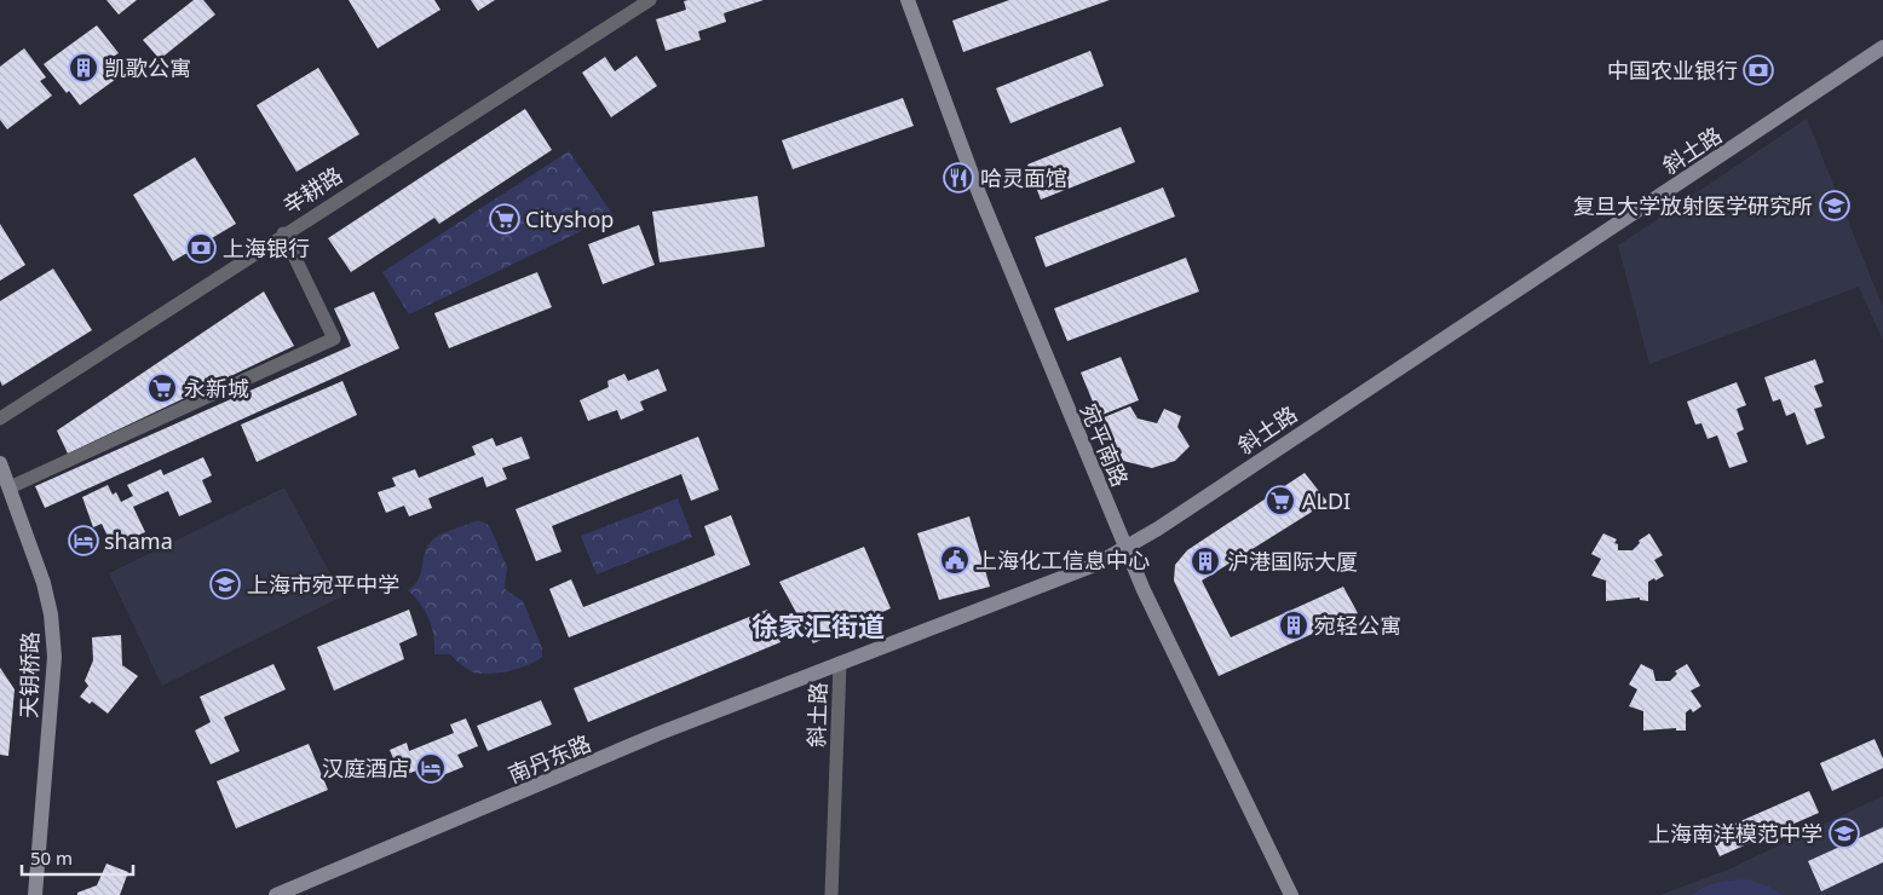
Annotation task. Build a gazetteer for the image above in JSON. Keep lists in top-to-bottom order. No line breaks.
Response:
{"streets":{"main road":["斜土路","宛平南路","天钥桥路","南丹东路"],"street":["辛耕路"]},"crossings":[["斜土路","宛平南路"],["斜土路","南丹东路"]],"districts":["徐家汇街道"],"places":{"building":["凯歌公寓","沪港国际大厦","宛轻公寓"],"bank":["中国农业银行","上海银行"],"restaurant":["哈灵面馆"],"school or university":["复旦大学放射医学研究所","上海市宛平中学","上海南洋模范中学"],"supermarket":["Cityshop","永新城","ALDI"],"hotel":["shama","汉庭酒店"],"public building":["上海化工信息中心"]},"scale_bar":"50 m"}
